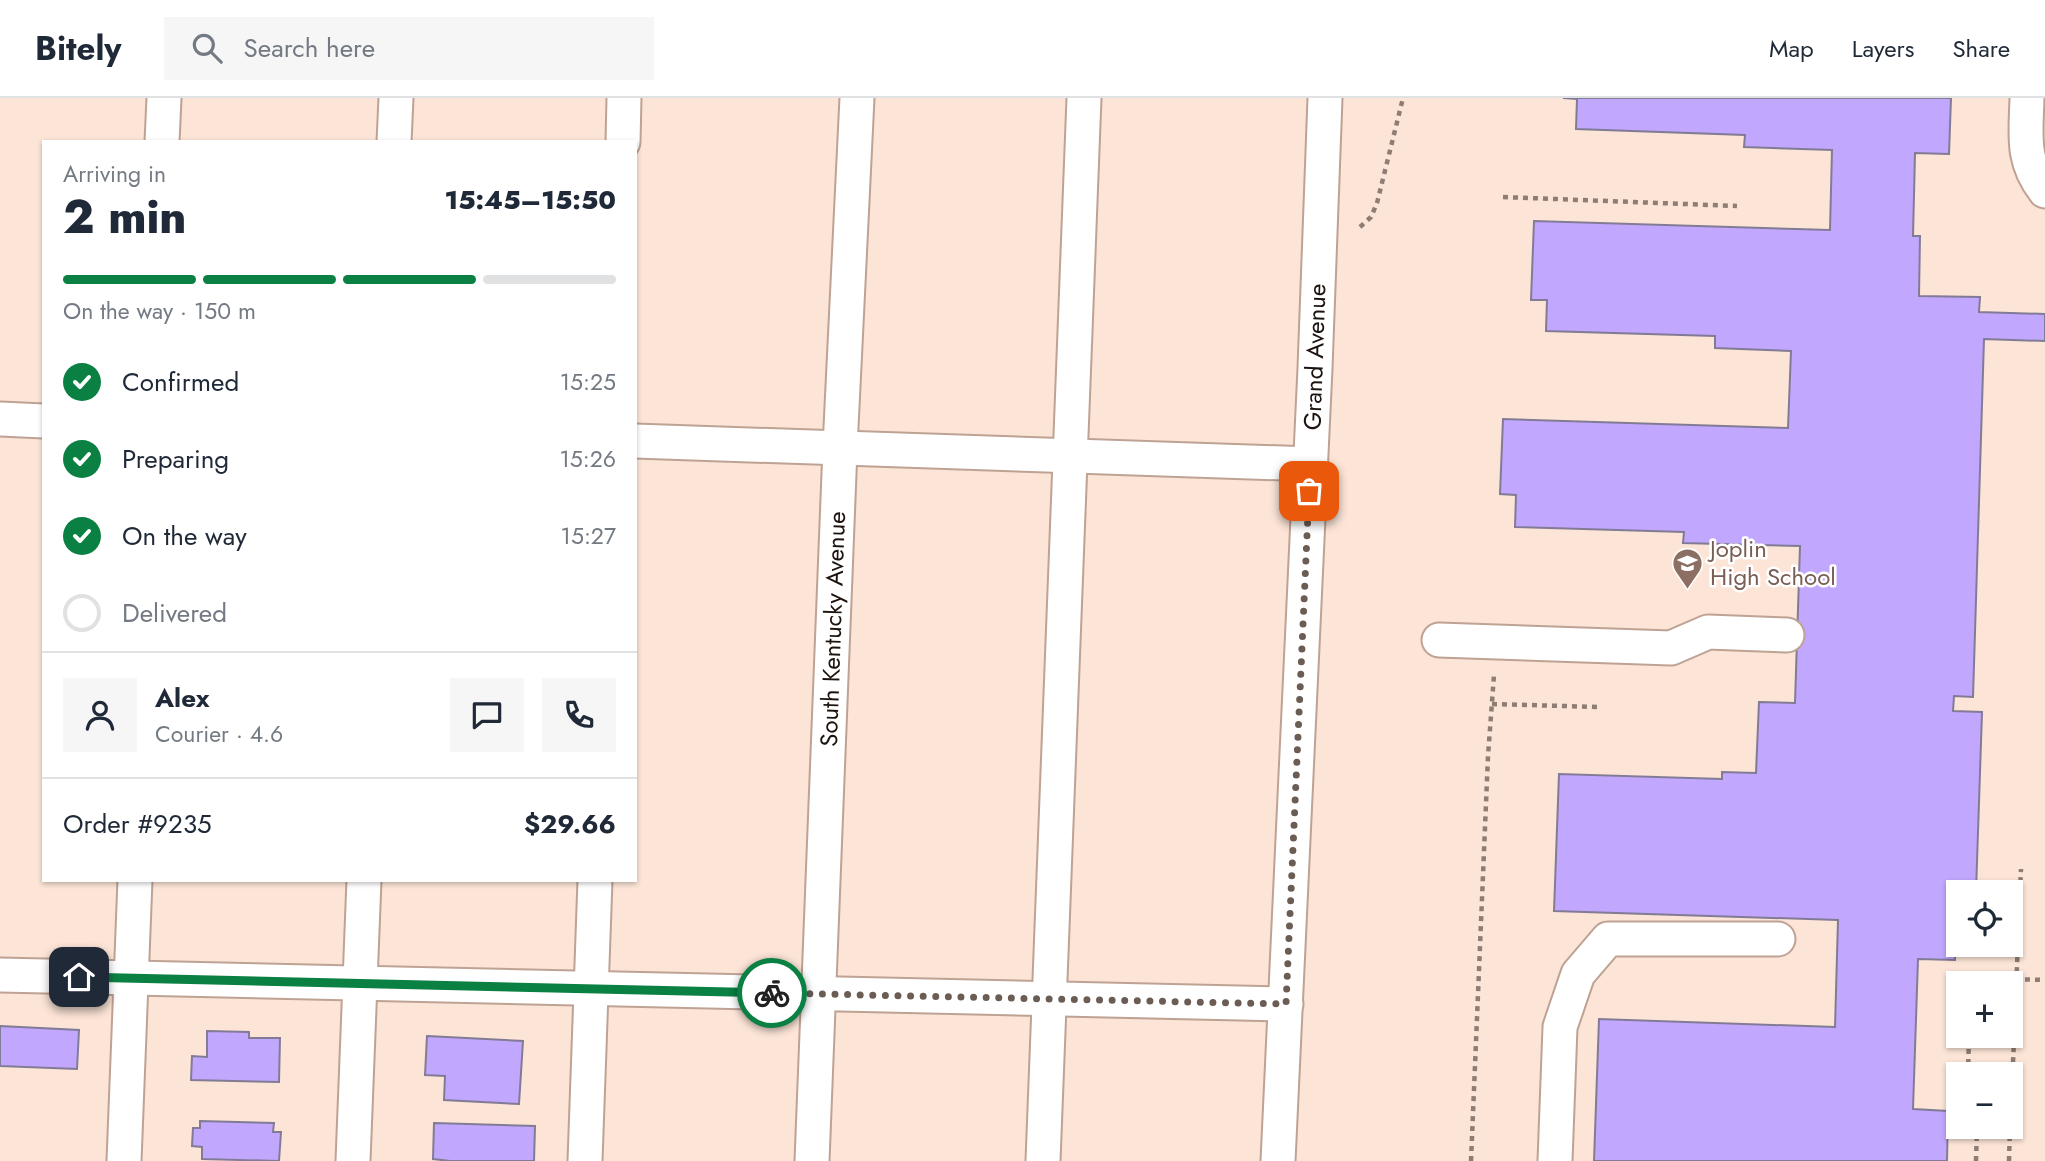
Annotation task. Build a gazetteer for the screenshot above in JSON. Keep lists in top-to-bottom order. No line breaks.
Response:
{"streets":{"street":["Grand Avenue","South Kentucky Avenue"]},"places":{"school or university":["Joplin High School"]},"page":{"header":"Bitely","search":"Search here","nav":["Map","Layers","Share"],"heading":["2 min","Arriving in","15:45–15:50"],"panel":["Alex","Courier · 4.6","Order #9235","$29.66"],"bar":"On the way · 150 m","list":[["Confirmed","15:25"],["Preparing","15:26"],["On the way","15:27"],"Delivered"],"map_buttons":["+","−"]}}
